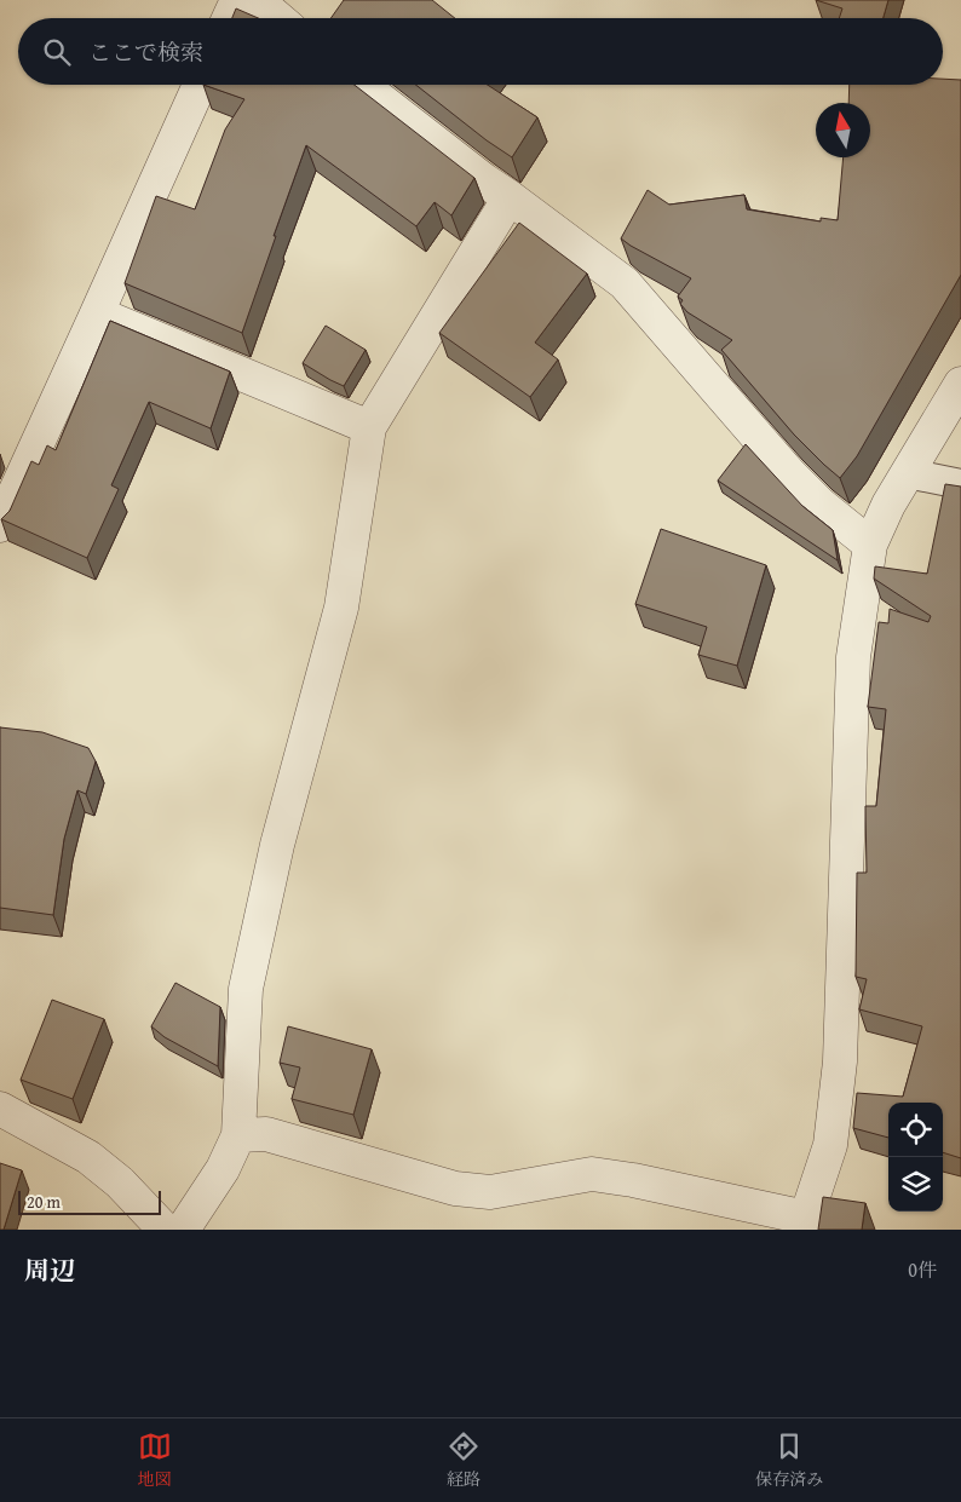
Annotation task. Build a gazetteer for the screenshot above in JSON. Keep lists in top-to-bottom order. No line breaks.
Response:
{"scale_bar":"20 m","north":"top","page":{"search":"ここで検索","scale":"20 m","heading":["周辺","0件"],"nav":["地図","経路","保存済み"]}}
